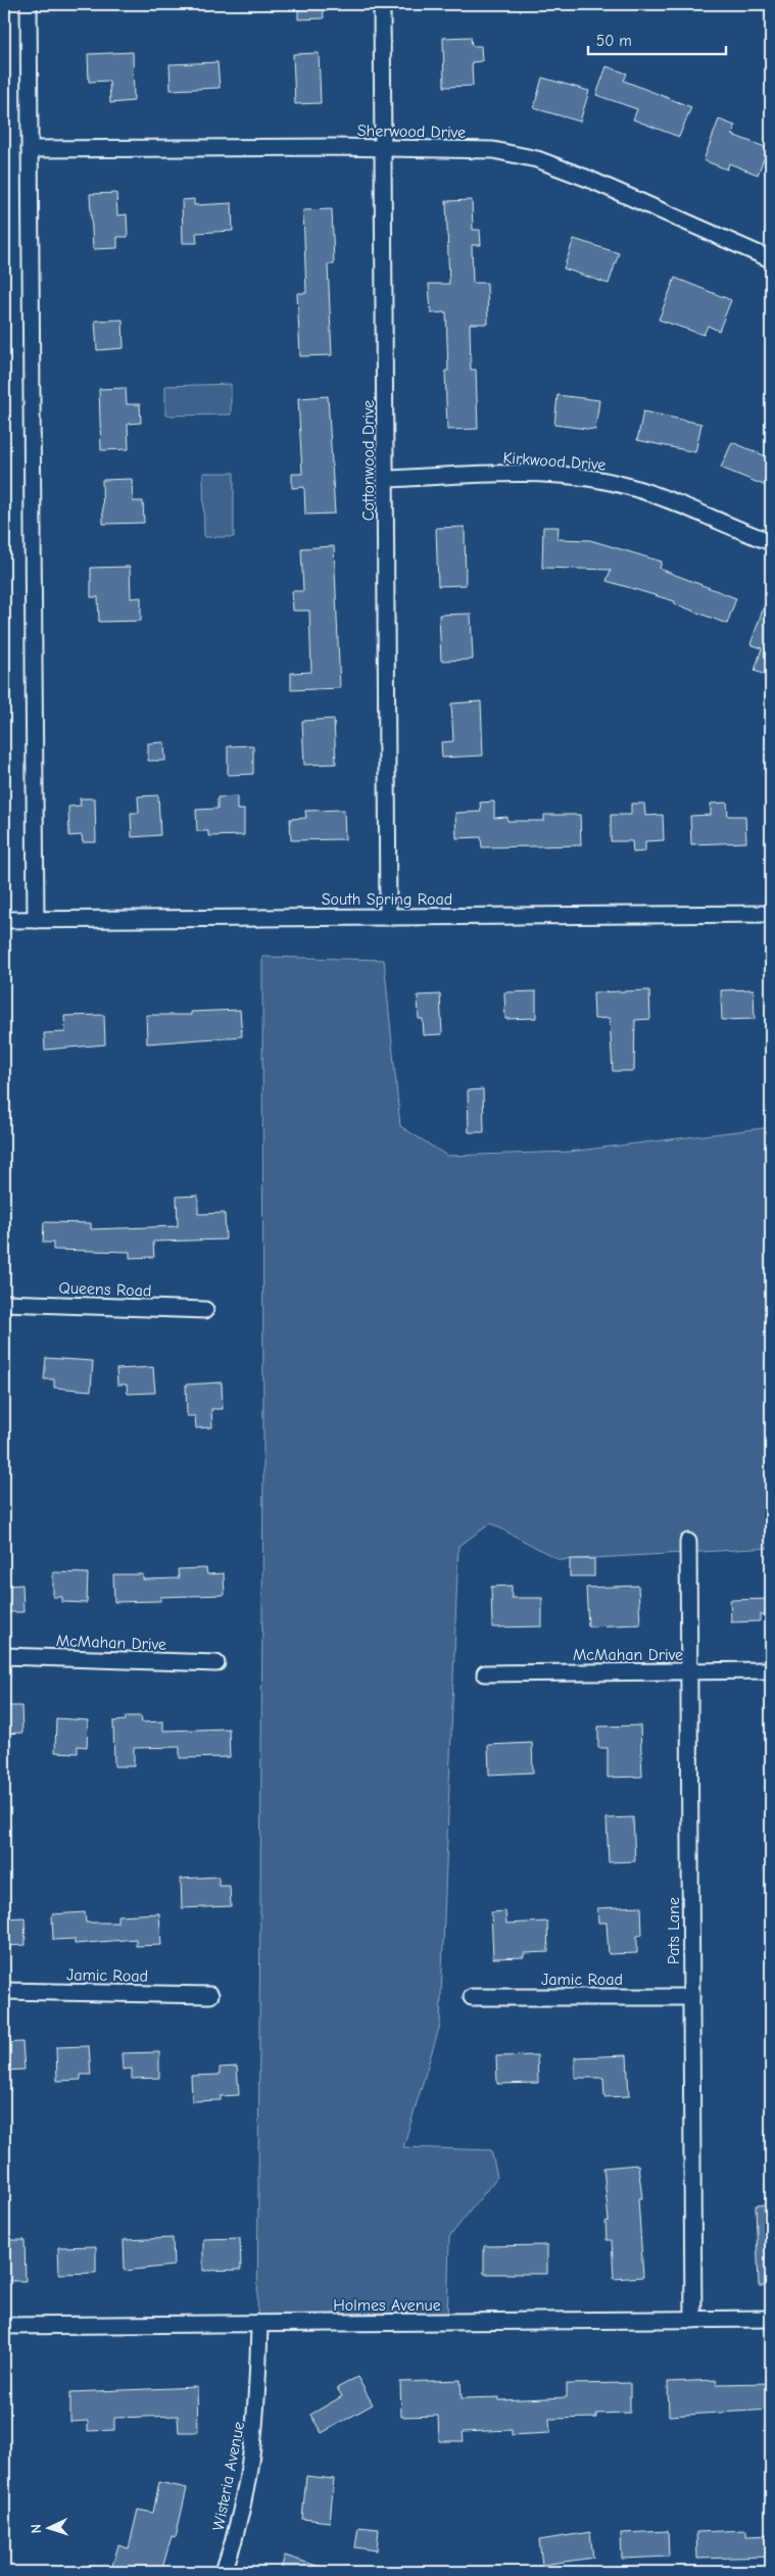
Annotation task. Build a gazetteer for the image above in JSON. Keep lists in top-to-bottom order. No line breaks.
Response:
{"streets":{"street":["Sherwood Drive","Cottonwood Drive","Kirkwood Drive","South Spring Road","Queens Road","McMahan Drive","Pats Lane","Jamic Road","Holmes Avenue","Wisteria Avenue"]},"crossings":[["Sherwood Drive","Cottonwood Drive"],["Cottonwood Drive","Kirkwood Drive"],["Cottonwood Drive","South Spring Road"],["McMahan Drive","Pats Lane"],["Pats Lane","Jamic Road"],["Pats Lane","Holmes Avenue"],["Holmes Avenue","Wisteria Avenue"]],"scale_bar":"50 m","north":"left"}
